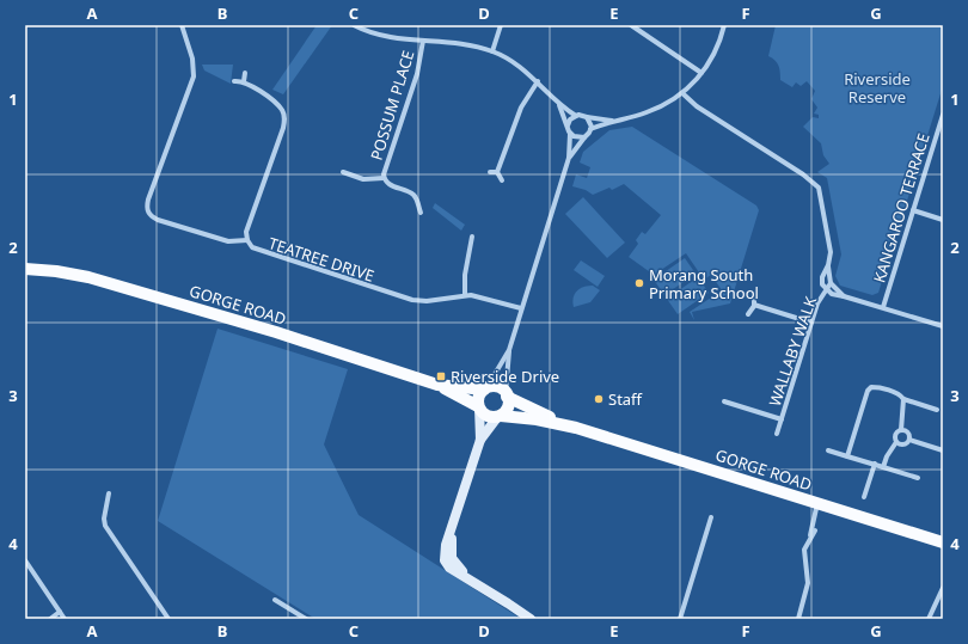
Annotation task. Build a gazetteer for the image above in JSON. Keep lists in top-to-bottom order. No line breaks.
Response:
{"streets":{"main road":["GORGE ROAD"],"street":["POSSUM PLACE","KANGAROO TERRACE","TEATREE DRIVE","WALLABY WALK"]},"parks":["Riverside Reserve"],"places":{"other":["Morang South Primary School","Staff"],"transit":["Riverside Drive"]},"grid":{"columns":["A","B","C","D","E","F","G"],"rows":["1","2","3","4"]}}
